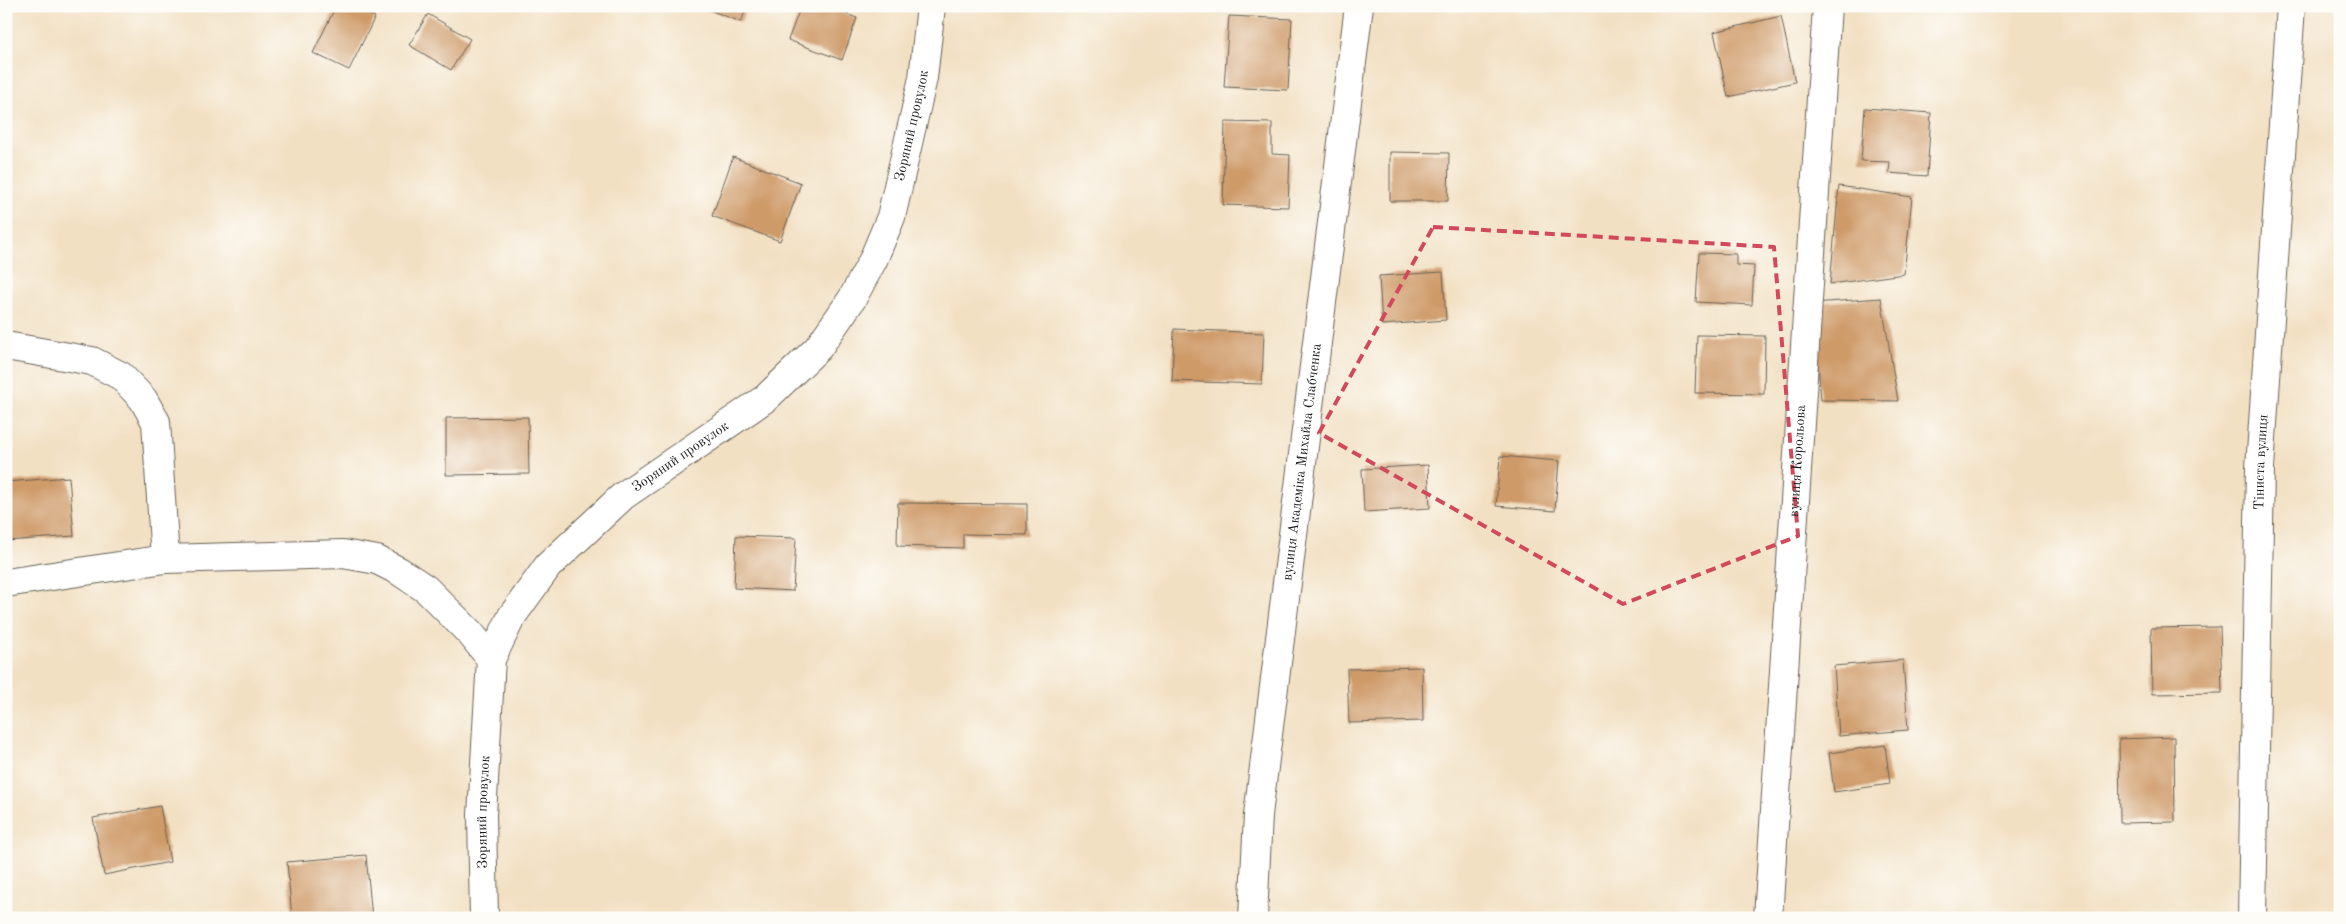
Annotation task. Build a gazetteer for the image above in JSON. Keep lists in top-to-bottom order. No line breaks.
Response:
{"streets":{"street":["Зоряний провулок","вулиця Академіка Михайла Слабченка","вулиця Корольова","Тіниста вулиця"]}}
